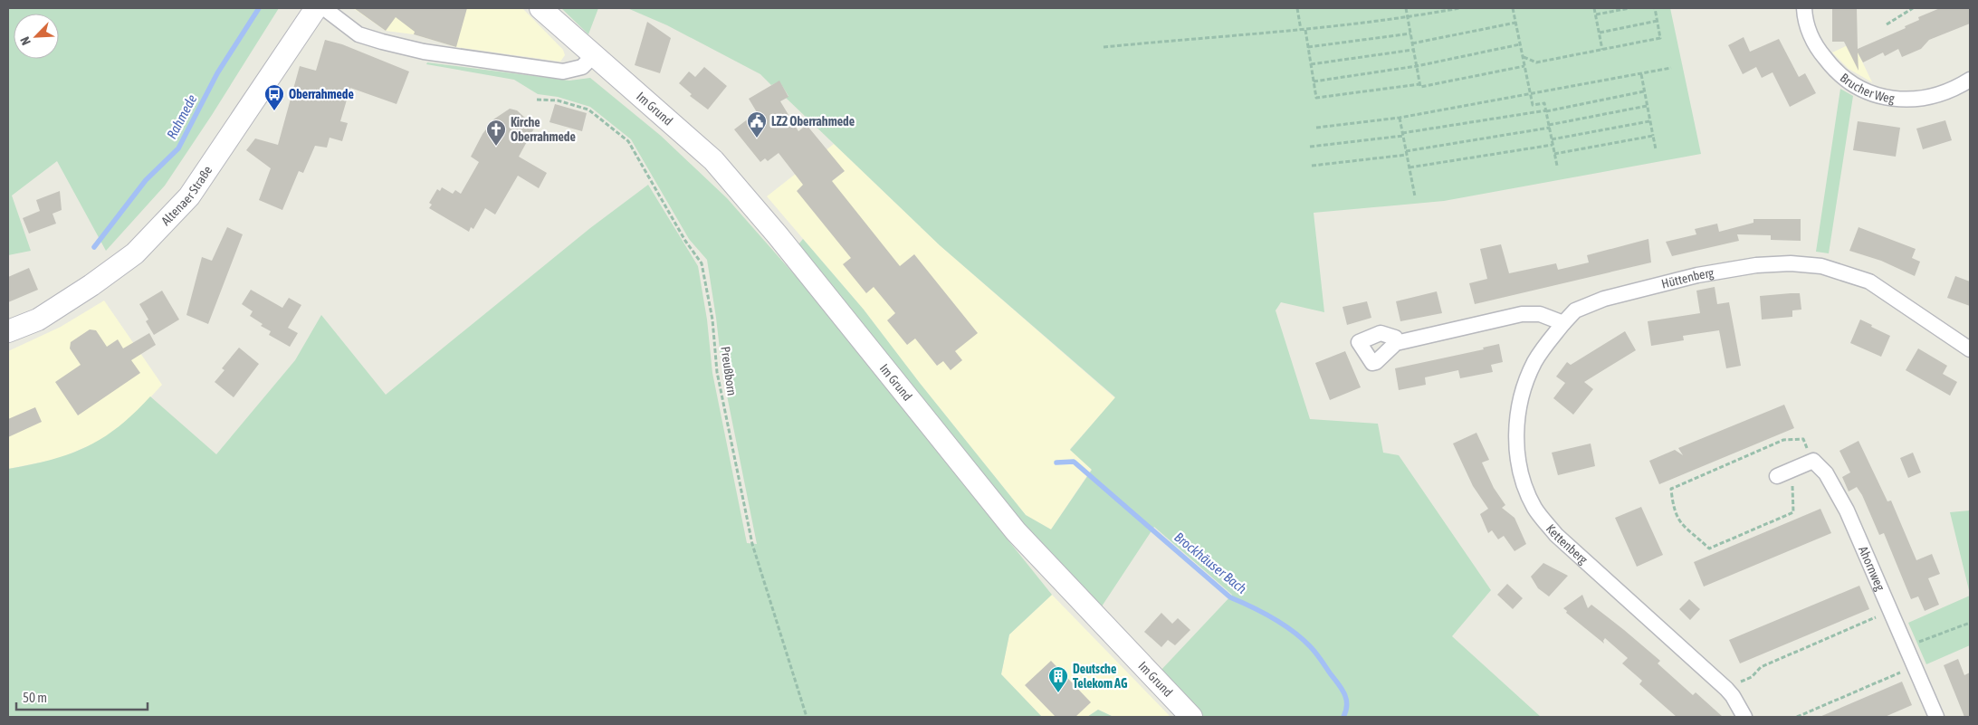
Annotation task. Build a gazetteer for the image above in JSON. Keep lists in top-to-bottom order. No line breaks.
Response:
{"streets":{"main road":["Im Grund","Altenaer Straße"],"street":["Brucher Weg","Hüttenberg","Kettenberg","Ahornweg"],"path":["Preußborn"]},"crossings":[["Hüttenberg","Kettenberg"]],"water":["Rahmede","Brockhäuser Bach"],"places":{"bus stop":["Oberrahmede"],"public building":["LZ2 Oberrahmede"],"church":["Kirche Oberrahmede"],"building":["Deutsche Telekom AG"]},"scale_bar":"50 m","north":"bottom left"}
